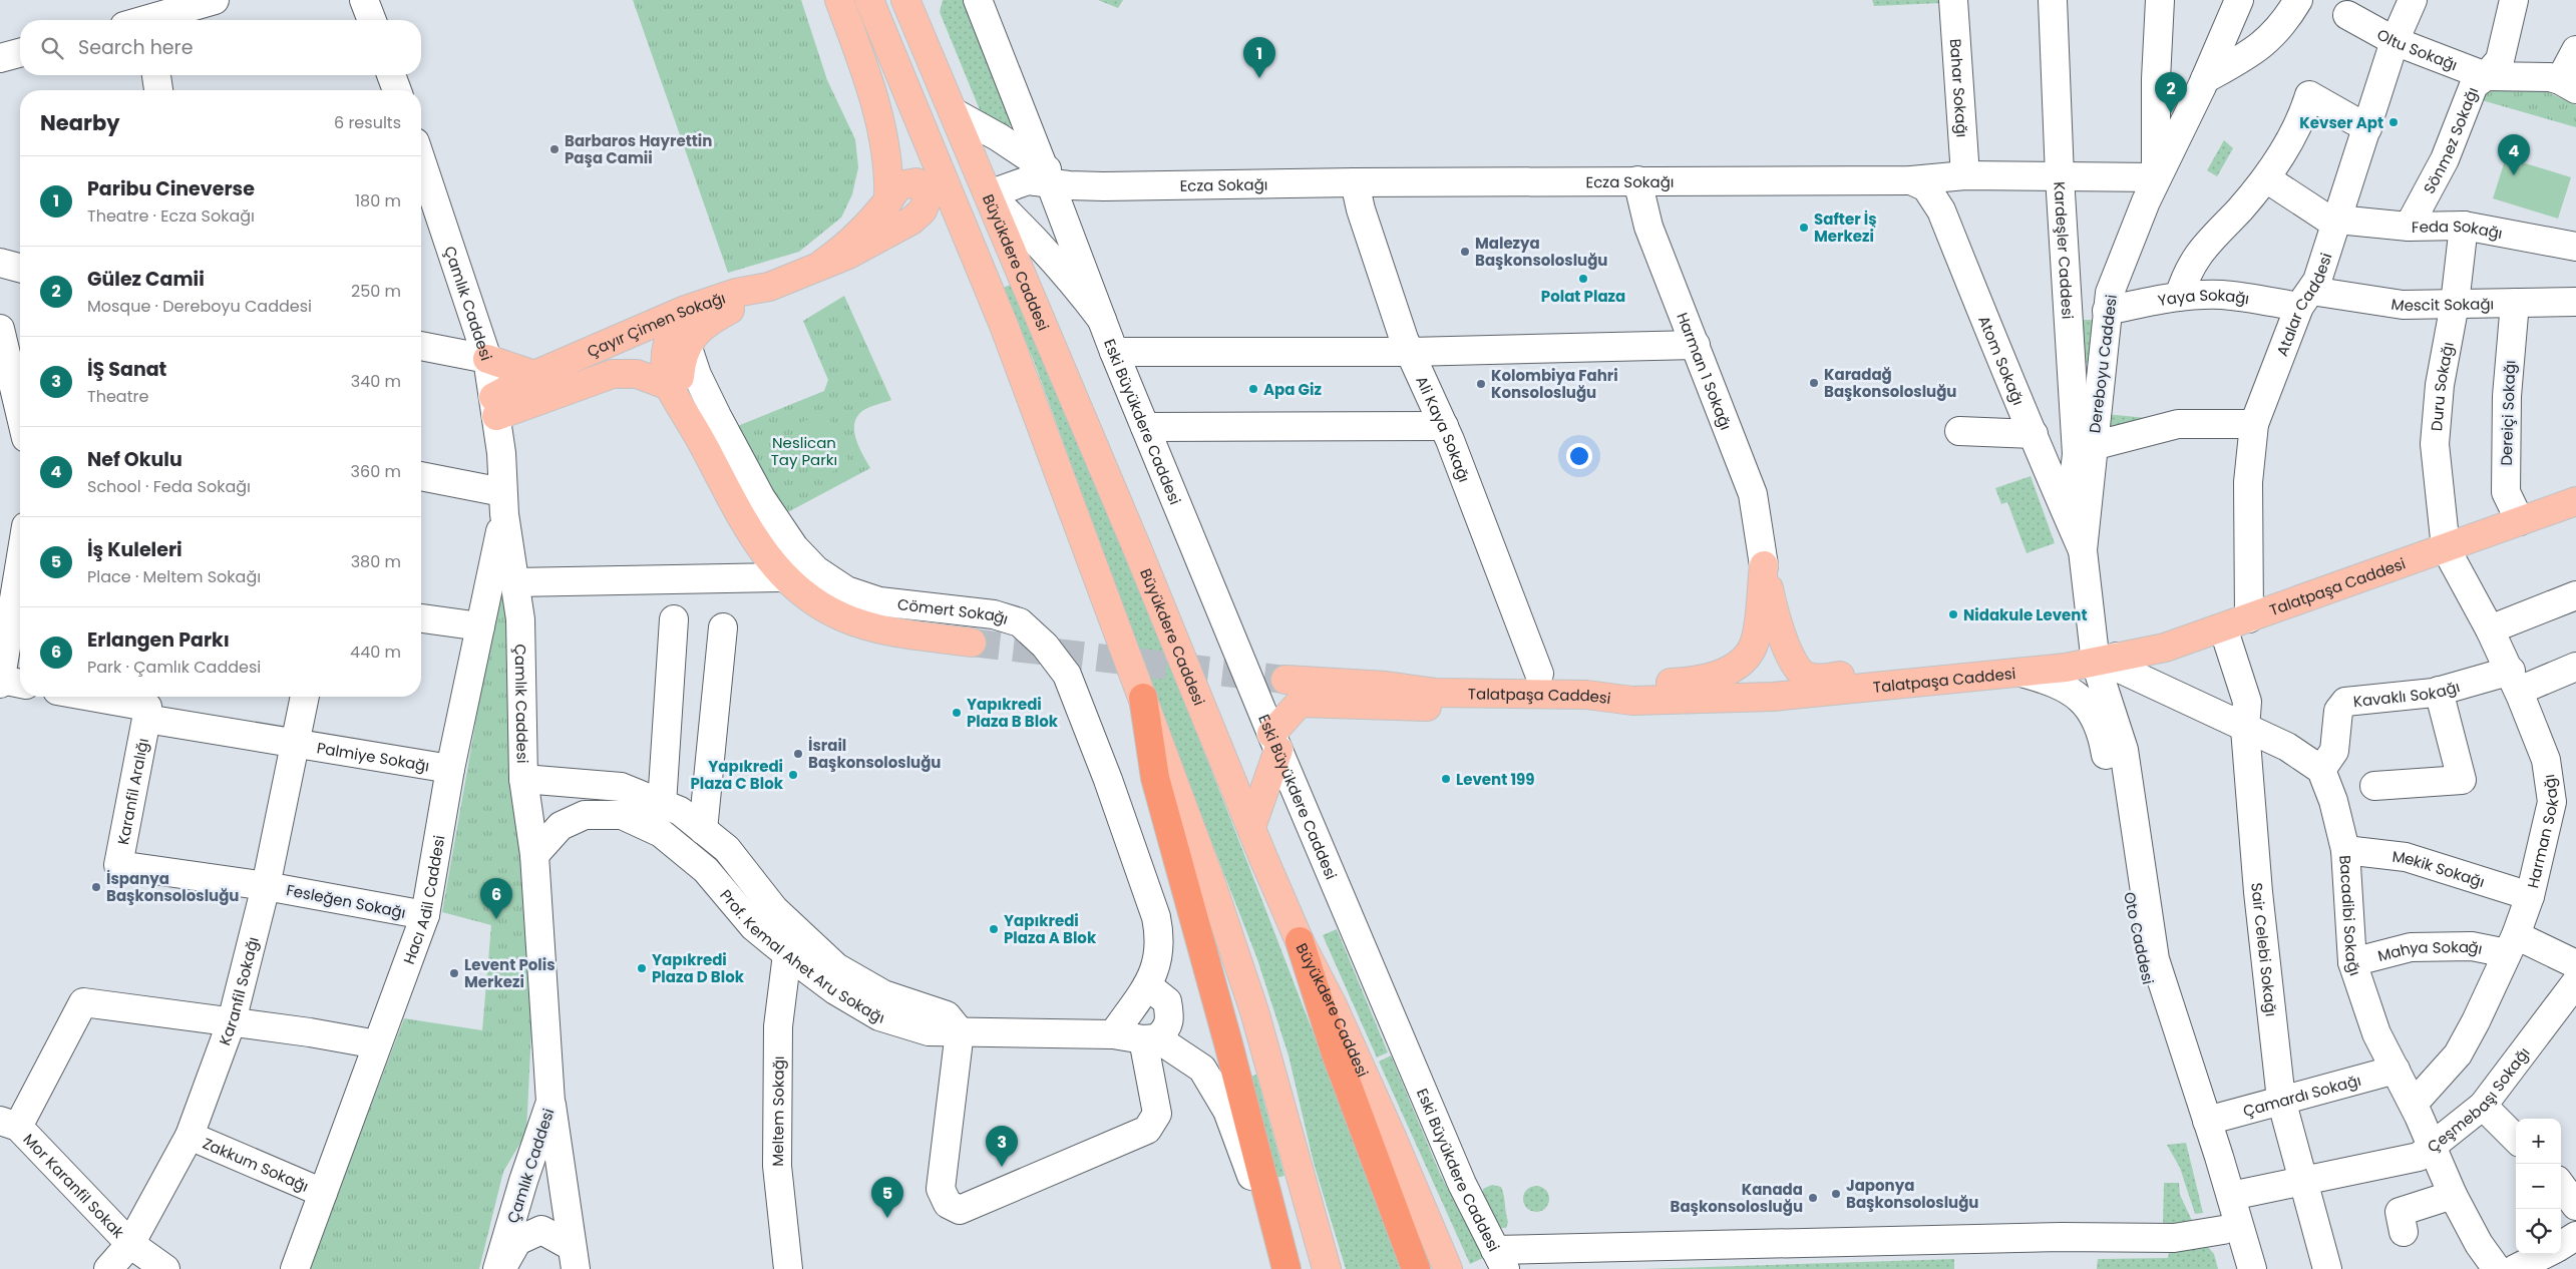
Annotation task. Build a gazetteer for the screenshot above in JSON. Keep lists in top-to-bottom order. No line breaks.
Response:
{"streets":{"main road":["Büyükdere Caddesi","Çayır Çimen Sokağı","Talatpaşa Caddesi"],"street":["Oltu Sokağı","Bahar Sokağı","Sönmez Sokağı","Ecza Sokağı","Feda Sokağı","Kardeşler Caddesi","Yaya Sokağı","Mescit Sokağı","Çamlık Caddesi","Atalar Caddesi","Atom Sokağı","Dereboyu Caddesi","Harman 1 Sokağı","Duru Sokağı","Dereiçi Sokağı","Eski Büyükdere Caddesi","Ali Kaya Sokağı","Cömert Sokağı","Kavaklı Sokağı","Palmiye Sokağı","Karanfil Aralığı","Harman Sokağı","Mekik Sokağı","Hacı Adil Caddesi","Fesleğen Sokağı","Bacadibi Sokağı","Oto Caddesi","Sair Celebi Sokağı","Prof. Kemal Ahet Aru Sokağı","Mahya Sokağı","Karanfil Sokağı","Çamardı Sokağı","Çeşmebaşı Sokağı","Meltem Sokağı","Zakkum Sokağı","Mor Karanfil Sokak"]},"crossings":[["Oltu Sokağı","Sönmez Sokağı"],["Oltu Sokağı","Atalar Caddesi"],["Bahar Sokağı","Ecza Sokağı"],["Sönmez Sokağı","Feda Sokağı"],["Ecza Sokağı","Kardeşler Caddesi"],["Ecza Sokağı","Büyükdere Caddesi"],["Ecza Sokağı","Atom Sokağı"],["Ecza Sokağı","Dereboyu Caddesi"],["Ecza Sokağı","Harman 1 Sokağı"],["Ecza Sokağı","Eski Büyükdere Caddesi"],["Ecza Sokağı","Ali Kaya Sokağı"],["Feda Sokağı","Atalar Caddesi"],["Feda Sokağı","Duru Sokağı"],["Kardeşler Caddesi","Atom Sokağı"],["Yaya Sokağı","Mescit Sokağı"],["Yaya Sokağı","Atalar Caddesi"],["Yaya Sokağı","Dereboyu Caddesi"],["Mescit Sokağı","Atalar Caddesi"],["Mescit Sokağı","Duru Sokağı"],["Mescit Sokağı","Dereiçi Sokağı"],["Çamlık Caddesi","Çayır Çimen Sokağı"],["Çamlık Caddesi","Hacı Adil Caddesi"],["Çamlık Caddesi","Prof. Kemal Ahet Aru Sokağı"],["Atalar Caddesi","Talatpaşa Caddesi"],["Atom Sokağı","Dereboyu Caddesi"],["Dereboyu Caddesi","Talatpaşa Caddesi"],["Dereboyu Caddesi","Oto Caddesi"],["Duru Sokağı","Talatpaşa Caddesi"],["Duru Sokağı","Harman Sokağı"],["Dereiçi Sokağı","Talatpaşa Caddesi"],["Talatpaşa Caddesi","Harman Sokağı"],["Talatpaşa Caddesi","Oto Caddesi"],["Talatpaşa Caddesi","Sair Celebi Sokağı"],["Cömert Sokağı","Prof. Kemal Ahet Aru Sokağı"],["Kavaklı Sokağı","Harman Sokağı"],["Kavaklı Sokağı","Bacadibi Sokağı"],["Palmiye Sokağı","Karanfil Aralığı"],["Palmiye Sokağı","Hacı Adil Caddesi"],["Palmiye Sokağı","Karanfil Sokağı"],["Karanfil Aralığı","Fesleğen Sokağı"],["Karanfil Aralığı","Karanfil Sokağı"],["Harman Sokağı","Mekik Sokağı"],["Harman Sokağı","Bacadibi Sokağı"],["Harman Sokağı","Mahya Sokağı"],["Mekik Sokağı","Bacadibi Sokağı"],["Hacı Adil Caddesi","Fesleğen Sokağı"],["Hacı Adil Caddesi","Zakkum Sokağı"],["Fesleğen Sokağı","Karanfil Sokağı"],["Bacadibi Sokağı","Mahya Sokağı"],["Bacadibi Sokağı","Çamardı Sokağı"],["Bacadibi Sokağı","Çeşmebaşı Sokağı"],["Oto Caddesi","Çamardı Sokağı"],["Oto Caddesi","Çeşmebaşı Sokağı"],["Sair Celebi Sokağı","Çamardı Sokağı"],["Sair Celebi Sokağı","Çeşmebaşı Sokağı"],["Prof. Kemal Ahet Aru Sokağı","Meltem Sokağı"],["Karanfil Sokağı","Zakkum Sokağı"],["Karanfil Sokağı","Mor Karanfil Sokak"]],"parks":["Neslican Tay Parkı"],"places":["Kevser Apt","Barbaros Hayrettin Paşa Camii","Safter İş Merkezi","Malezya Başkonsolosluğu","Polat Plaza","Karadağ Başkonsolosluğu","Kolombiya Fahri Konsolosluğu","Apa Giz","Nidakule Levent","Yapıkredi Plaza B Blok","İsrail Başkonsolosluğu","Yapıkredi Plaza C Blok","Levent 199","İspanya Başkonsolosluğu","Yapıkredi Plaza A Blok","Yapıkredi Plaza D Blok","Levent Polis Merkezi","Japonya Başkonsolosluğu","Kanada Başkonsolosluğu"],"page":{"search":"Search here","pins":["1","2","4","6","3","5"],"heading":["Nearby","6 results"],"list":[{"mark":"1","name":"Paribu Cineverse","note":"Theatre · Ecza Sokağı","value":"180 m"},{"mark":"2","name":"Gülez Camii","note":"Mosque · Dereboyu Caddesi","value":"250 m"},{"mark":"3","name":"İŞ Sanat","note":"Theatre","value":"340 m"},{"mark":"4","name":"Nef Okulu","note":"School · Feda Sokağı","value":"360 m"},{"mark":"5","name":"İş Kuleleri","note":"Place · Meltem Sokağı","value":"380 m"},{"mark":"6","name":"Erlangen Parkı","note":"Park · Çamlık Caddesi","value":"440 m"}],"map_buttons":["+","−"]}}
